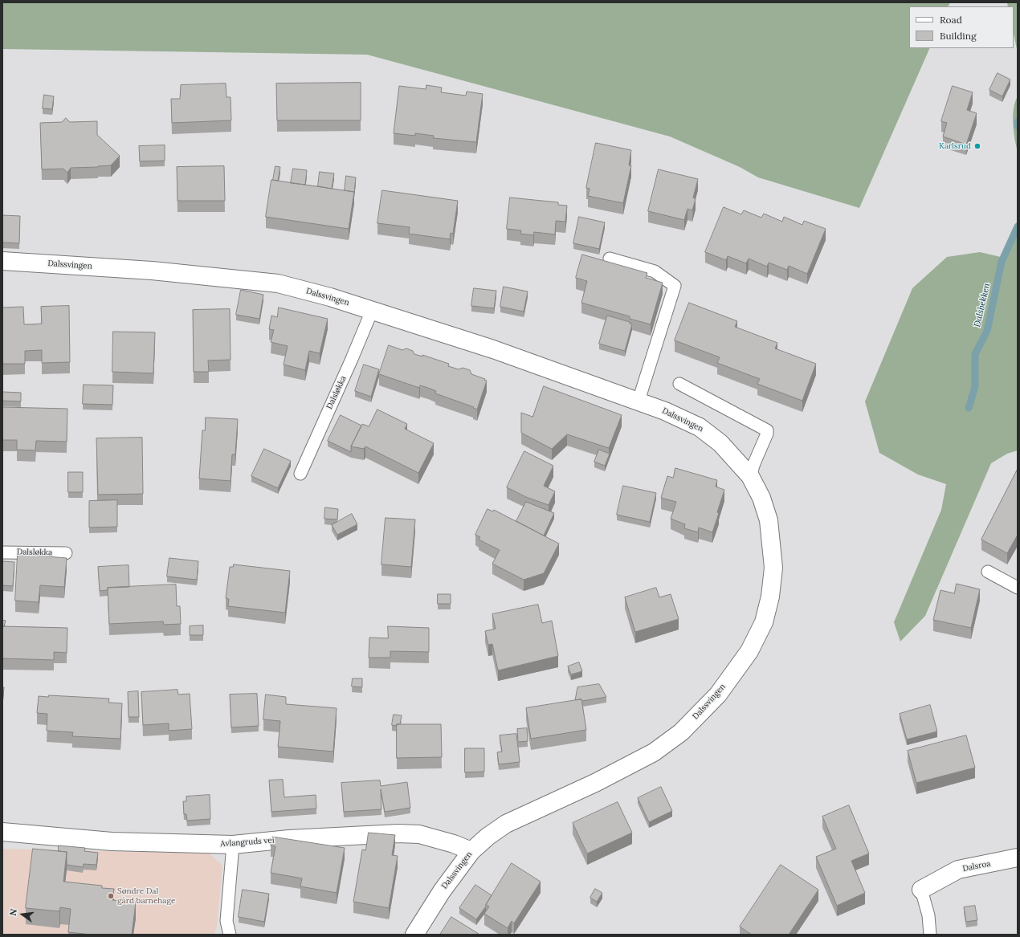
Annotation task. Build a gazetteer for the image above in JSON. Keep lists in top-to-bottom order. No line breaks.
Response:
{"streets":{"street":["Dalssvingen","Avlangruds vei","Dalsroa"],"lane":["Dalsløkka"]},"crossings":[["Dalssvingen","Dalsløkka"],["Dalssvingen","Avlangruds vei"]],"water":["Dalsbekken"],"places":["Karlsrud","Søndre Dal gård barnehage"],"legend":["Road","Building"],"north":"left"}
